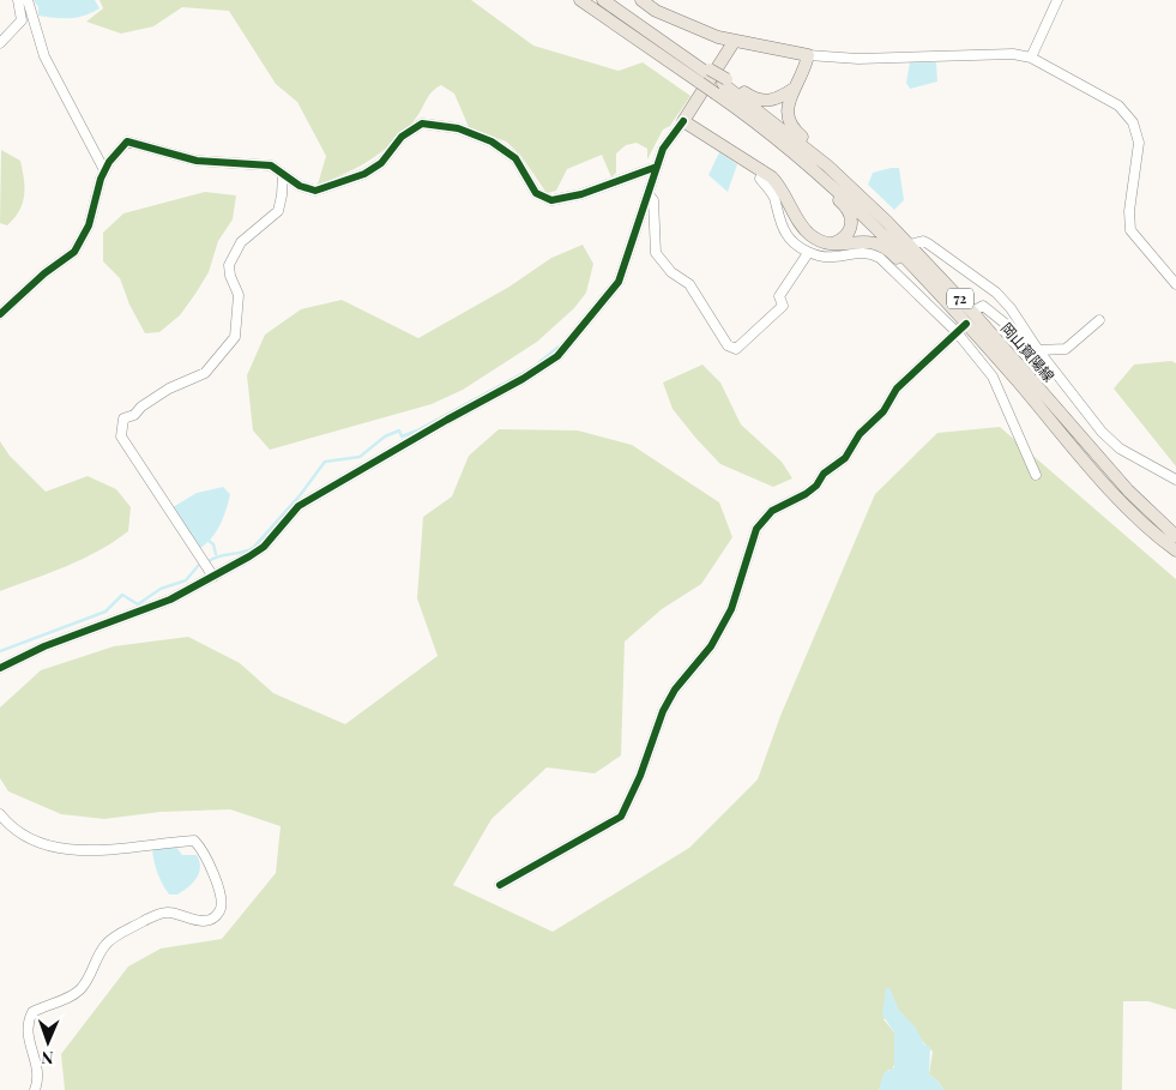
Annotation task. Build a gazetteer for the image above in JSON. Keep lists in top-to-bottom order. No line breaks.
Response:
{"streets":{"main road":["72","岡山賀陽線"]},"north":"bottom"}
